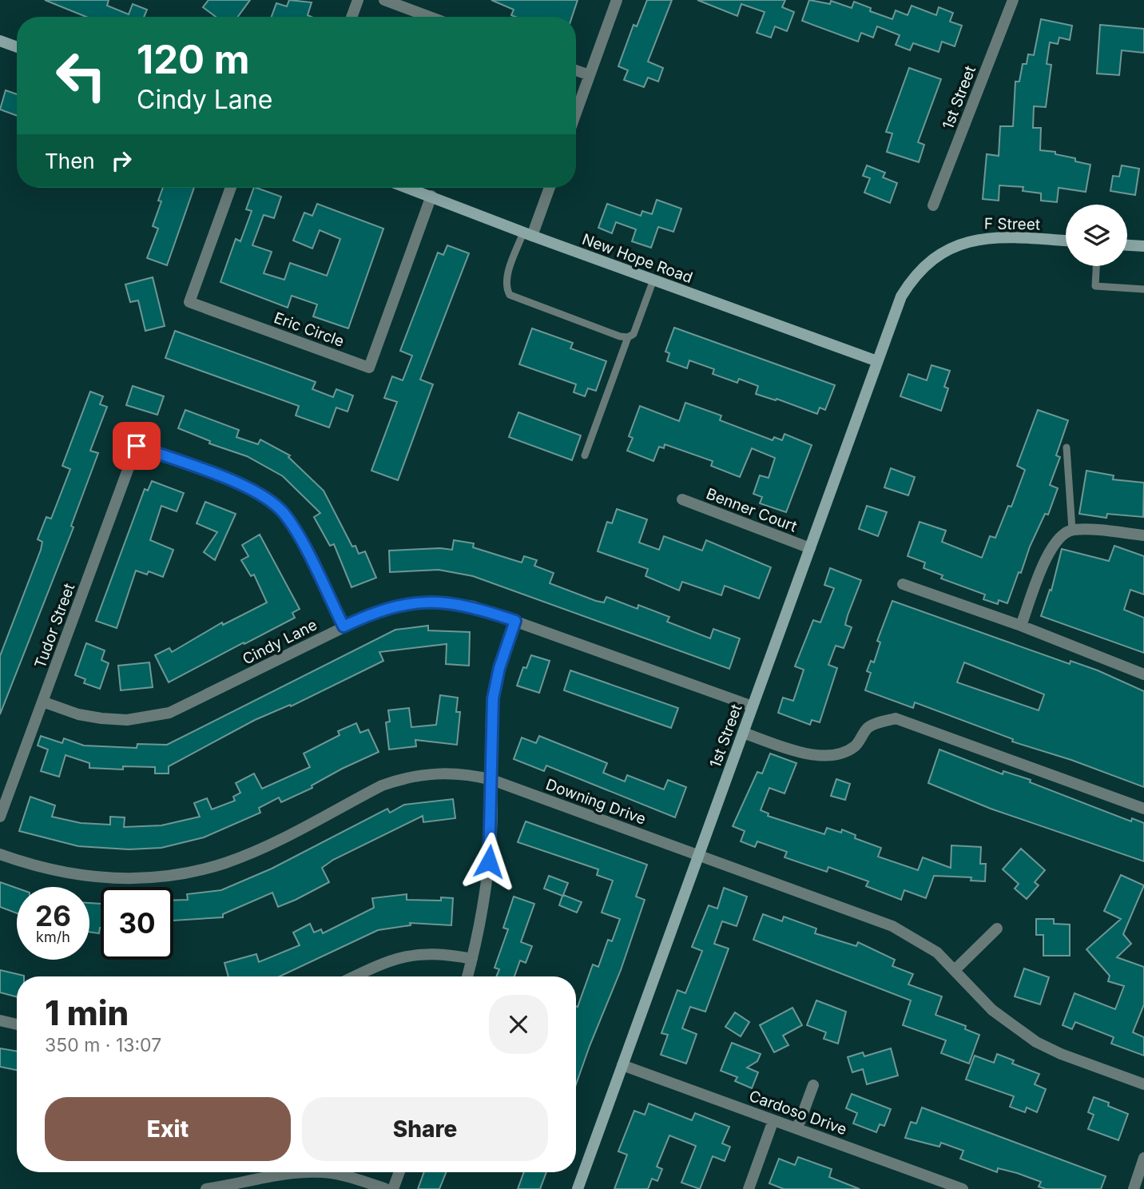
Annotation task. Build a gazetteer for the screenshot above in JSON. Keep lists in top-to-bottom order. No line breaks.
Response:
{"streets":{"street":["1st Street","F Street","New Hope Road","Eric Circle","Benner Court","Tudor Street","Cindy Lane","Downing Drive","Cardoso Drive"]},"crossings":[["1st Street","F Street"],["1st Street","New Hope Road"],["1st Street","Benner Court"],["1st Street","Cindy Lane"],["1st Street","Downing Drive"],["1st Street","Cardoso Drive"],["New Hope Road","Eric Circle"],["Tudor Street","Cindy Lane"]],"page":{"turn":["120 m","Cindy Lane"],"then":"Then","speed":"26 km/h","limit":"30","heading":["1 min","350 m · 13:07"],"buttons":["Exit","Share"]}}
